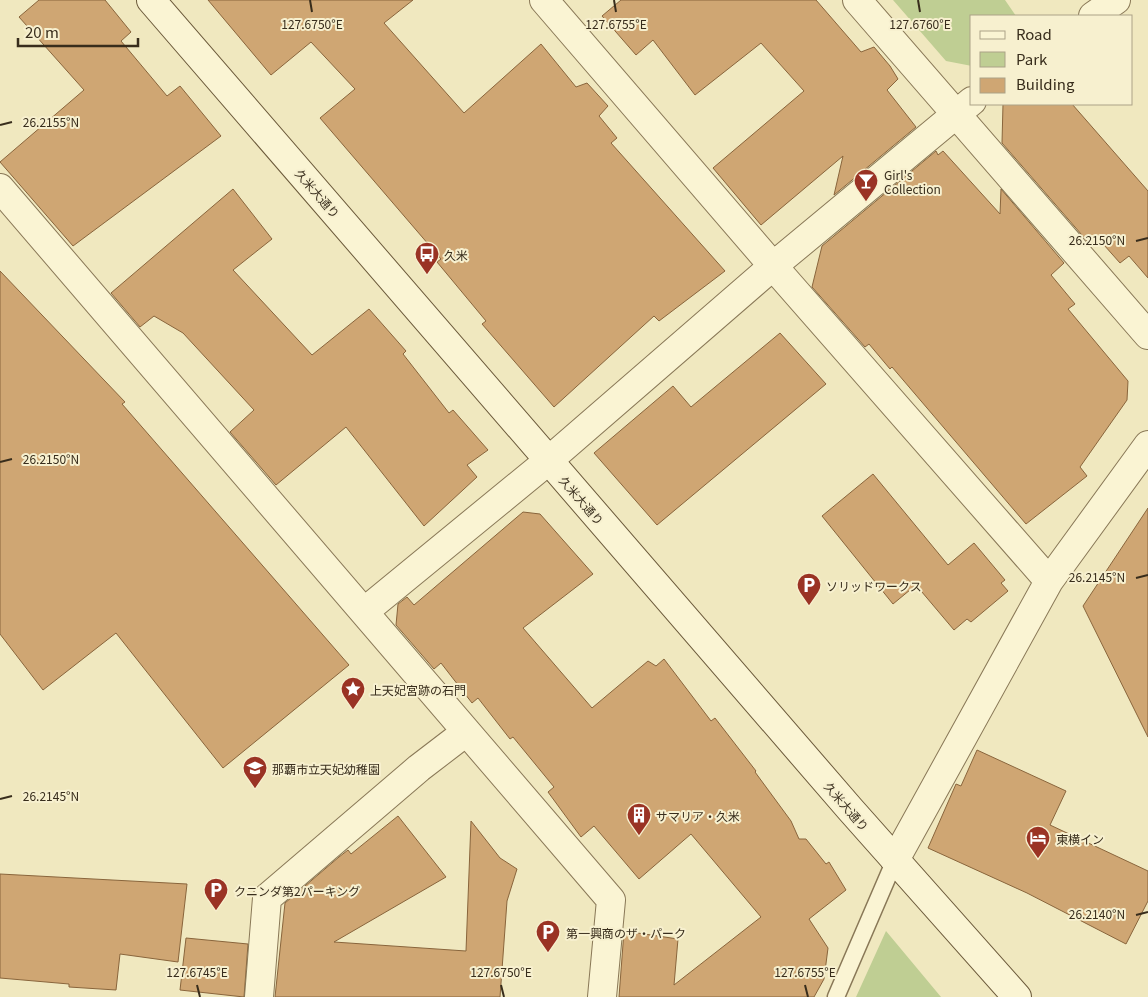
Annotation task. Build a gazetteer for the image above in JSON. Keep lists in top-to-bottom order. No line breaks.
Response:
{"streets":{"street":["久米大通り"]},"places":{"bar":["Girl's Collection"],"bus stop":["久米"],"parking":["ソリッドワークス","クニンダ第2パーキング","第一興商のザ・パーク"],"place":["上天妃宮跡の石門"],"school or university":["那覇市立天妃幼稚園"],"building":["サマリア・久米"],"hotel":["東横イン"]},"legend":["Road","Park","Building"],"scale_bar":"20 m","coordinates":["127.6750°E","127.6755°E","127.6760°E","26.2155°N","26.2150°N","26.2145°N","26.2140°N","127.6745°E"]}
